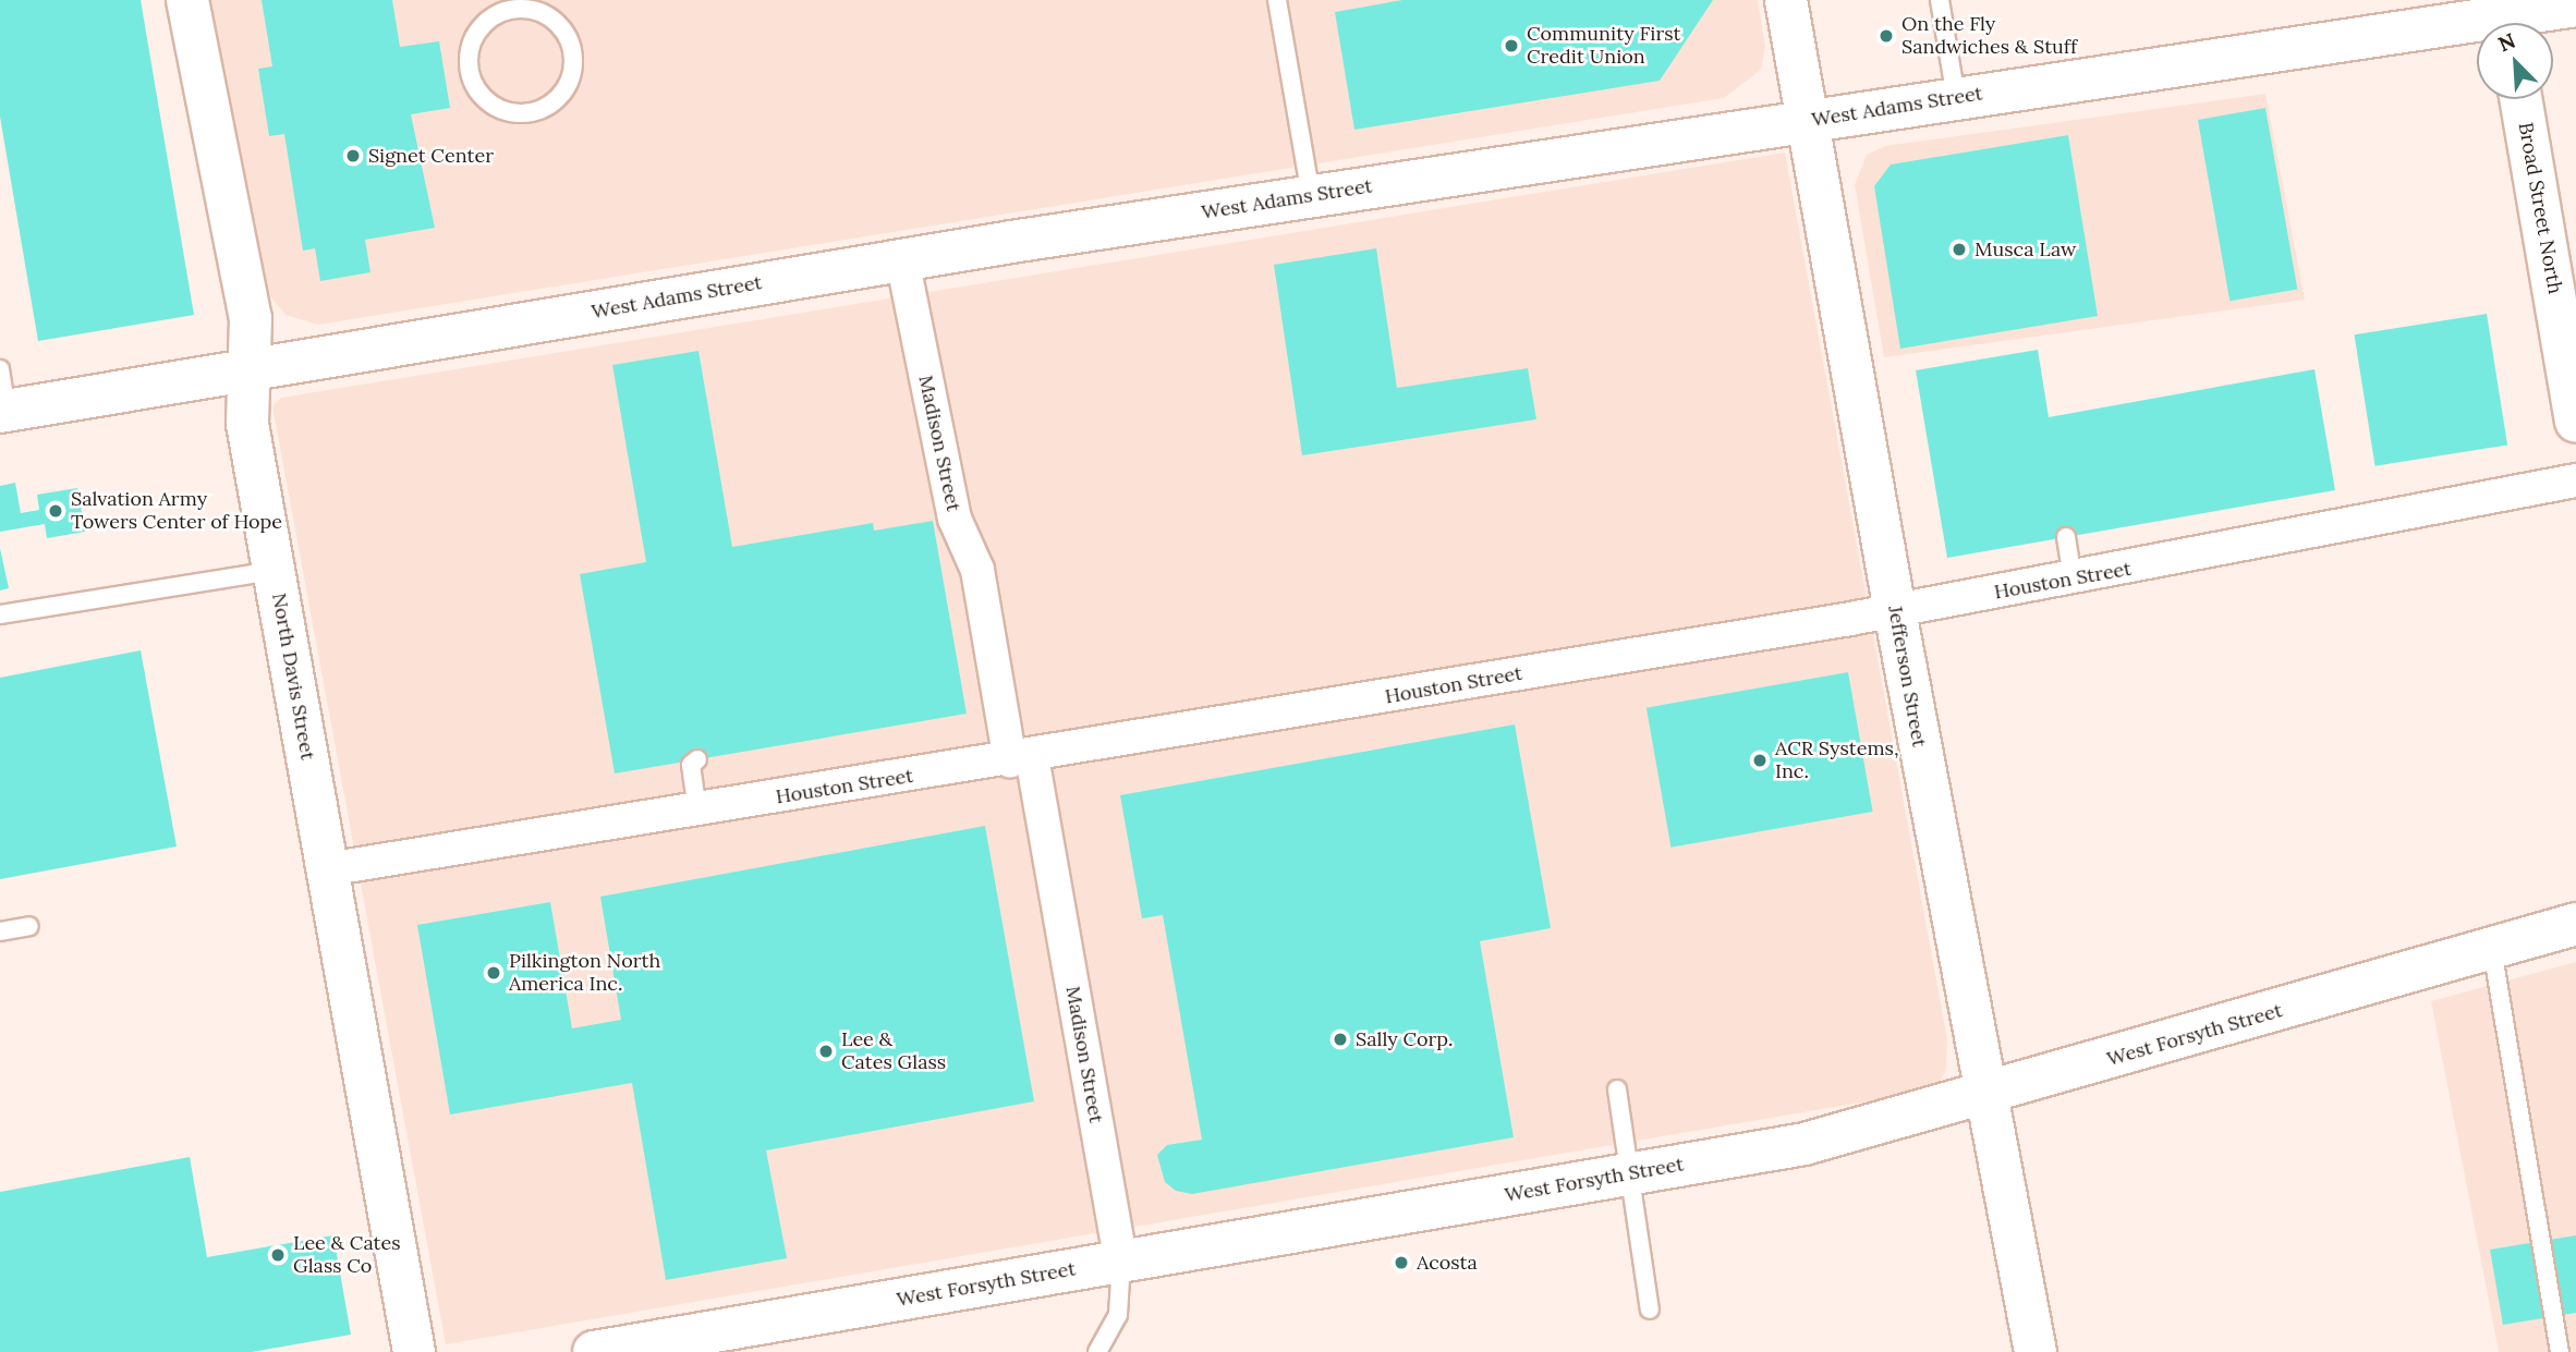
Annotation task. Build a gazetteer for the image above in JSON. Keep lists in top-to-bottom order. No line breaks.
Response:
{"streets":{"main road":["West Adams Street","Broad Street North","North Davis Street","Jefferson Street","West Forsyth Street"],"street":["Madison Street","Houston Street"]},"crossings":[["West Adams Street","Madison Street"],["West Adams Street","North Davis Street"],["West Adams Street","Jefferson Street"],["Madison Street","Houston Street"],["Madison Street","West Forsyth Street"],["Houston Street","North Davis Street"],["Houston Street","Jefferson Street"],["Jefferson Street","West Forsyth Street"]],"places":["On the Fly Sandwiches & Stuff","Community First Credit Union","Signet Center","Musca Law","Salvation Army Towers Center of Hope","ACR Systems, Inc.","Pilkington North America Inc.","Sally Corp.","Lee & Cates Glass","Lee & Cates Glass Co","Acosta"],"north":"top left"}
